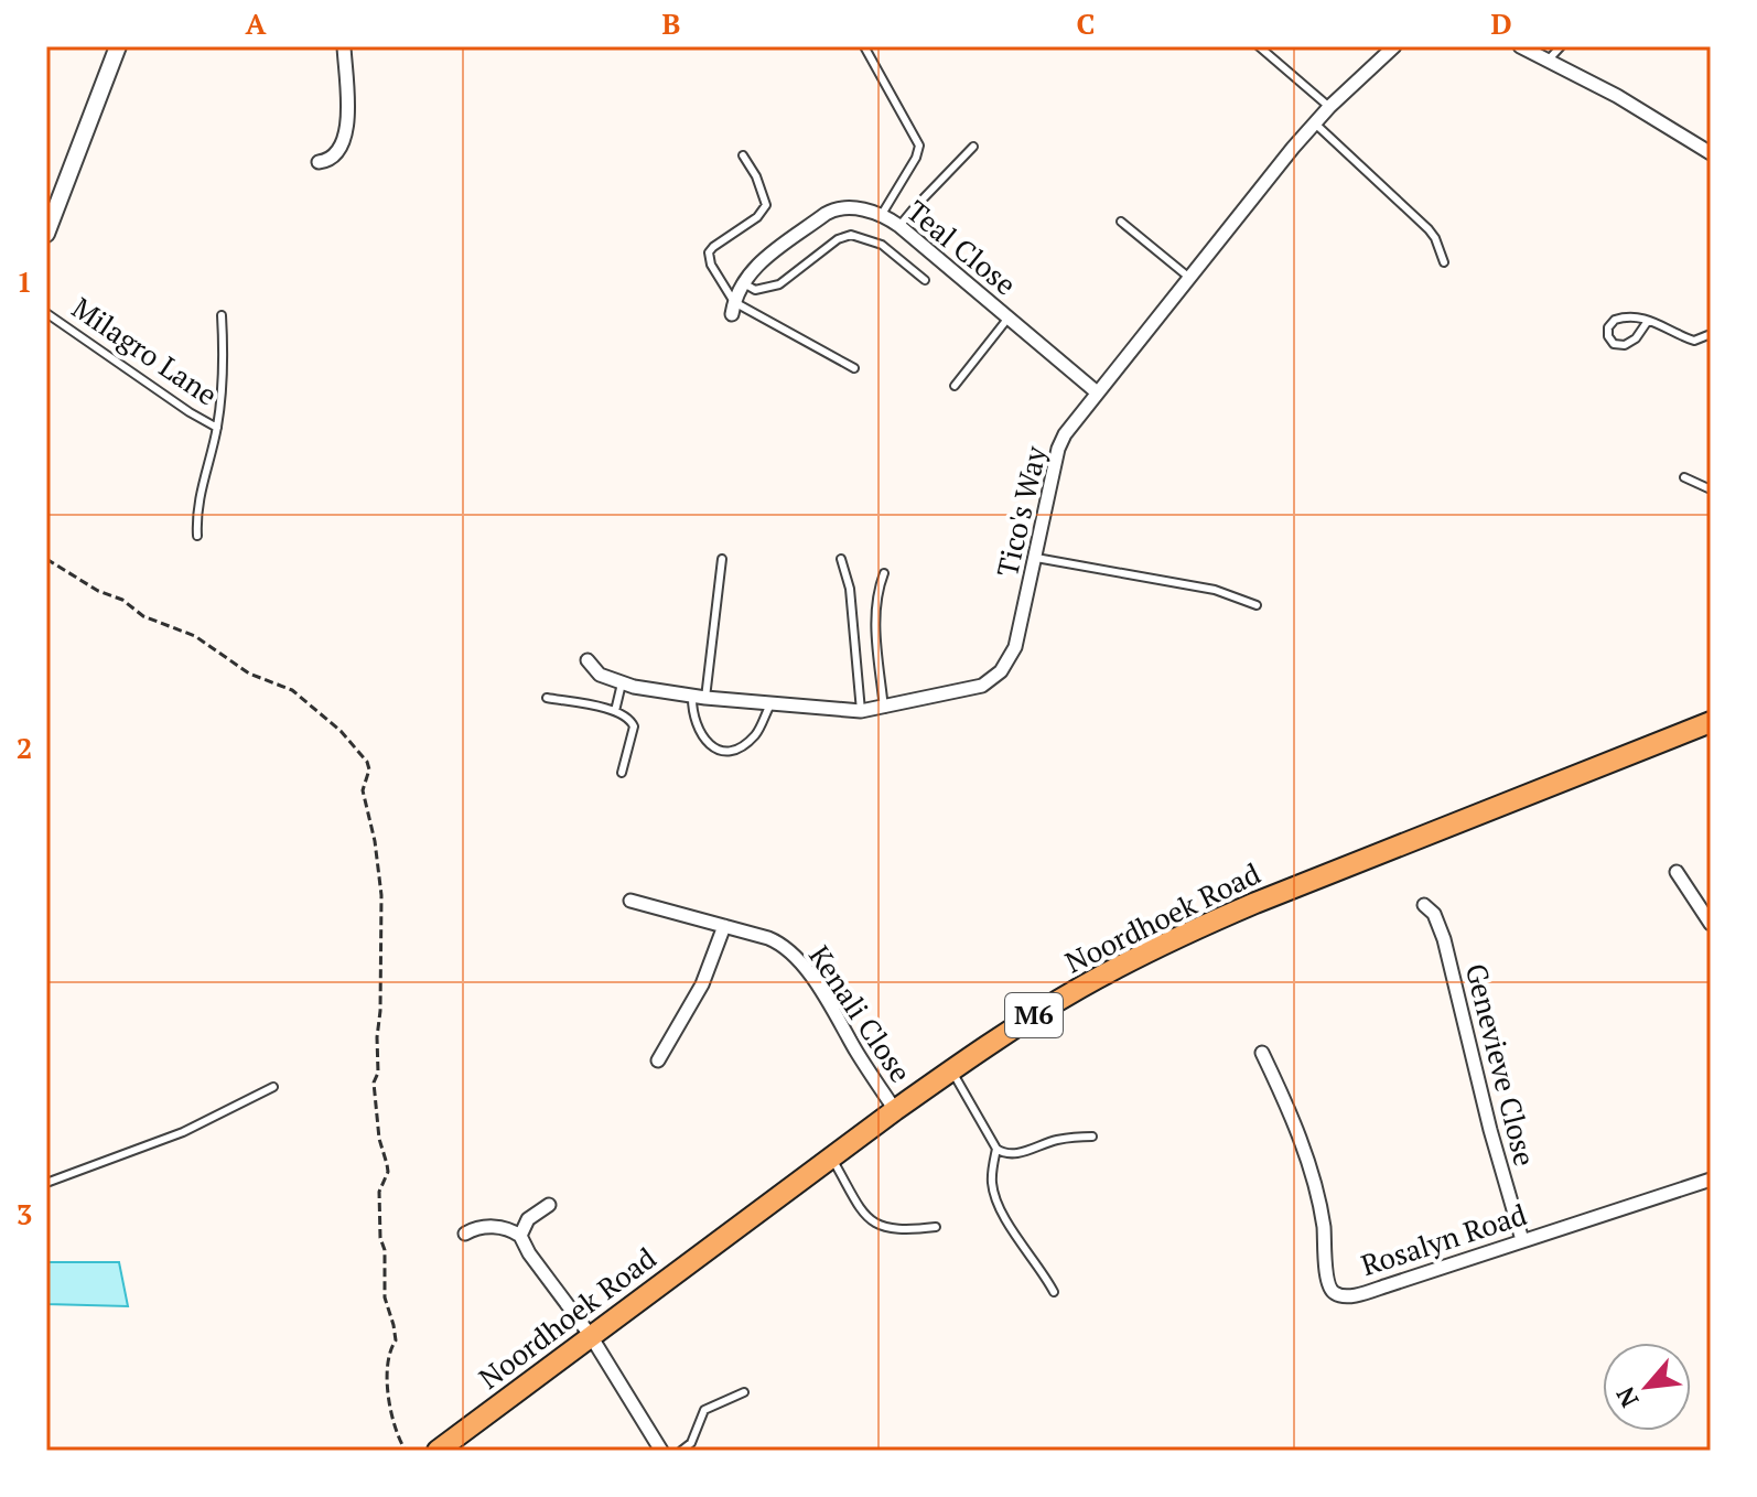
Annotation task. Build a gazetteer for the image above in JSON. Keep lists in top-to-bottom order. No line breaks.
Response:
{"streets":{"main road":["Noordhoek Road","M6"],"street":["Teal Close","Tico's Way","Kenali Close","Genevieve Close","Rosalyn Road"],"lane":["Milagro Lane"]},"crossings":[["Teal Close","Tico's Way"],["Noordhoek Road","Kenali Close"],["Genevieve Close","Rosalyn Road"]],"north":"bottom left","grid":{"columns":["A","B","C","D"],"rows":["1","2","3"]}}
